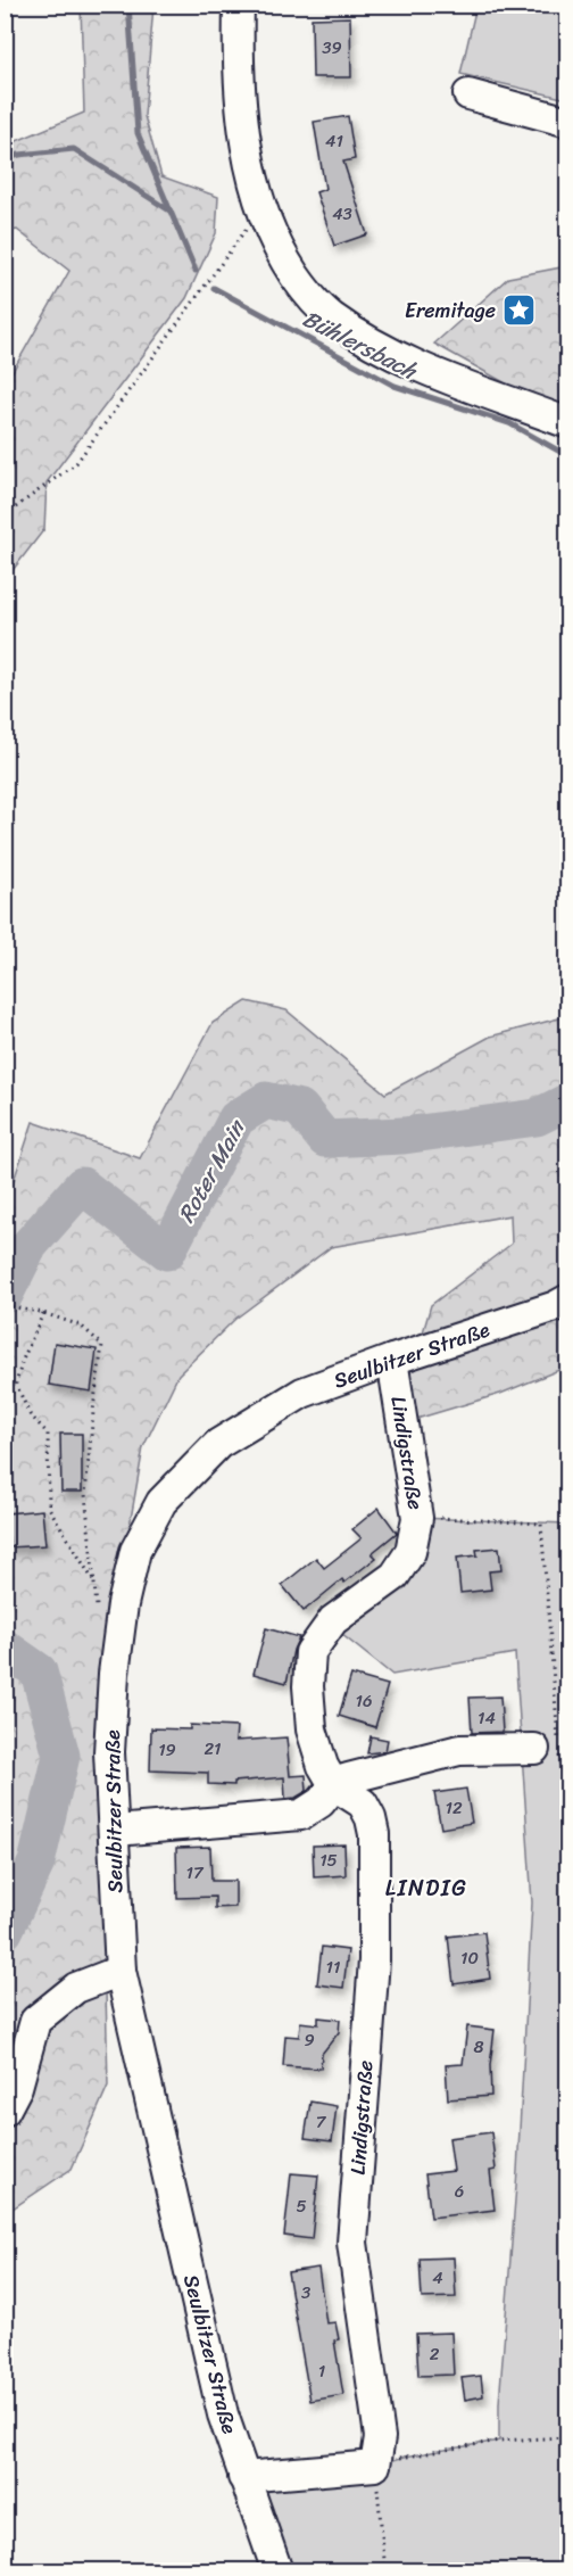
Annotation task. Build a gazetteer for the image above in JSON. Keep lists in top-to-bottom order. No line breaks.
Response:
{"streets":{"street":["Seulbitzer Straße","Lindigstraße"]},"crossings":[["Seulbitzer Straße","Lindigstraße"]],"districts":["LINDIG"],"water":["Bühlersbach","Roter Main"],"places":{"place":["Eremitage"]},"house_numbers":["39","41","43","16","14","21","19","12","15","17","10","11","9","8","7","6","5","4","3","2","1"]}
